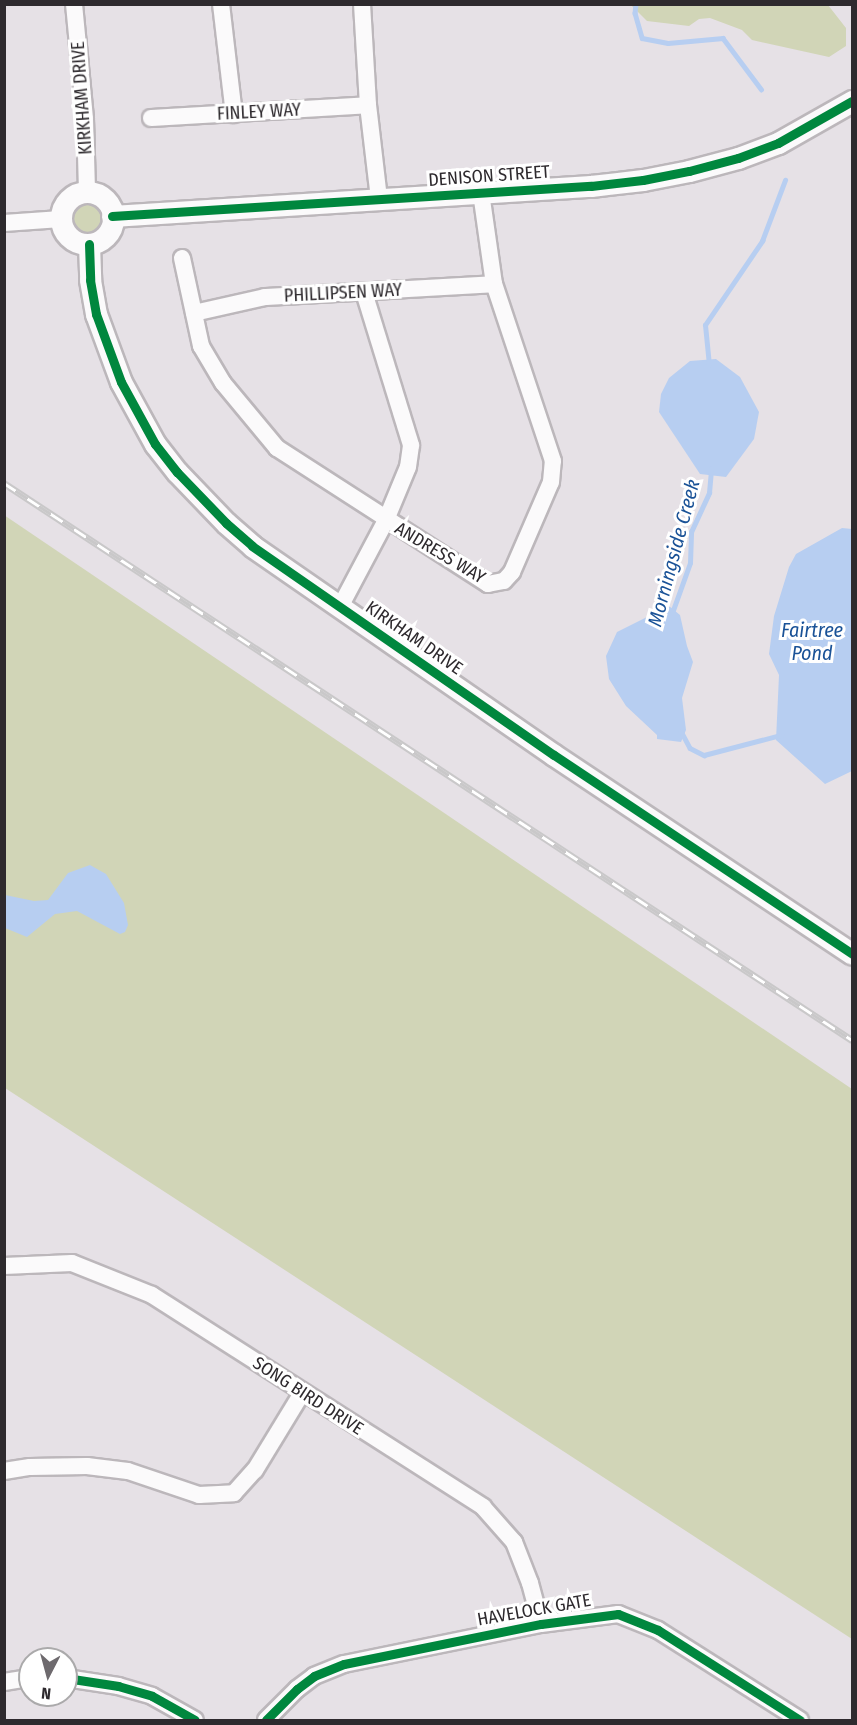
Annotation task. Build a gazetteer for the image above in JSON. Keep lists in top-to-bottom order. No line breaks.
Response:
{"streets":{"street":["KIRKHAM DRIVE","FINLEY WAY","DENISON STREET","PHILLIPSEN WAY","ANDRESS WAY","SONG BIRD DRIVE","HAVELOCK GATE"]},"crossings":[["KIRKHAM DRIVE","DENISON STREET"],["DENISON STREET","ANDRESS WAY"],["PHILLIPSEN WAY","ANDRESS WAY"],["SONG BIRD DRIVE","HAVELOCK GATE"]],"water":["Morningside Creek","Fairtree Pond"],"north":"bottom"}
